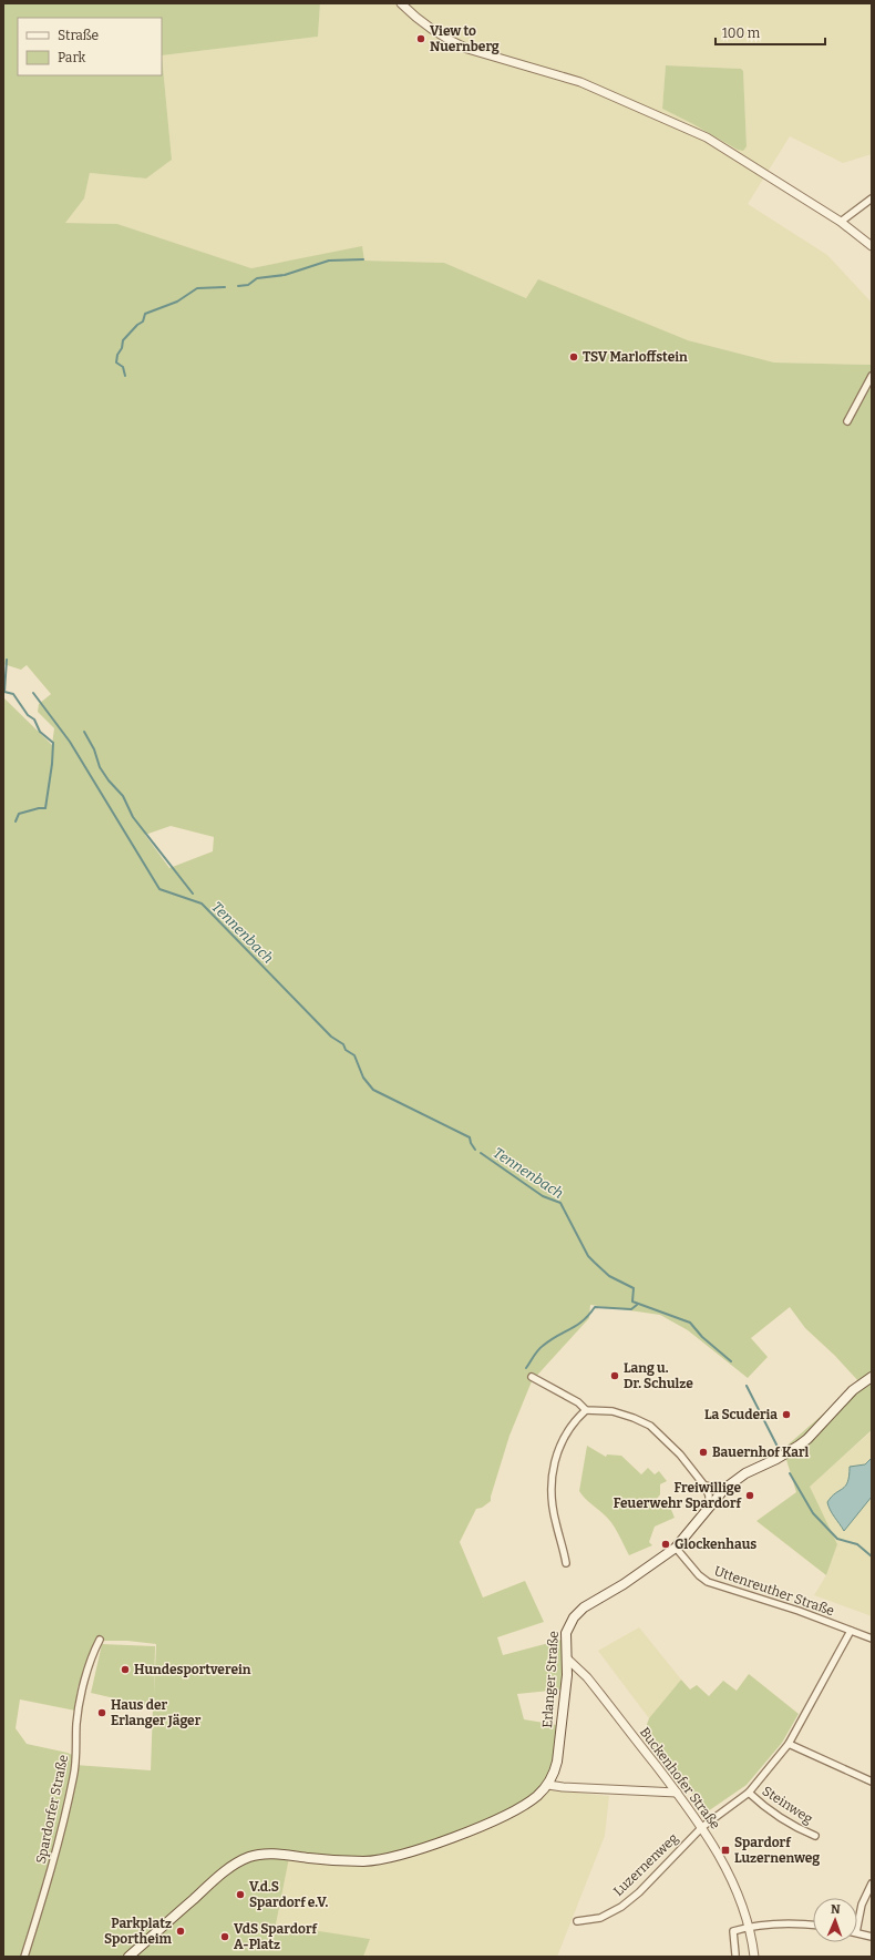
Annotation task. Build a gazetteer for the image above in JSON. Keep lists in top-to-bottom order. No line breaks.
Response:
{"streets":{"main road":["Erlanger Straße"],"street":["Uttenreuther Straße","Buckenhofer Straße","Steinweg","Spardorfer Straße","Luzernenweg"]},"crossings":[["Uttenreuther Straße","Erlanger Straße"],["Erlanger Straße","Buckenhofer Straße"],["Buckenhofer Straße","Luzernenweg"],["Steinweg","Luzernenweg"]],"water":["Tennenbach"],"places":{"other":["View to Nuernberg","TSV Marloffstein","Lang u. Dr. Schulze","La Scuderia","Bauernhof Karl","Freiwillige Feuerwehr Spardorf","Glockenhaus","Hundesportverein","Haus der Erlanger Jäger","V.d.S Spardorf e.V.","Parkplatz Sportheim","VdS Spardorf A-Platz"],"transit":["Spardorf Luzernenweg"]},"legend":["Straße","Park"],"scale_bar":"100 m","north":"top"}
